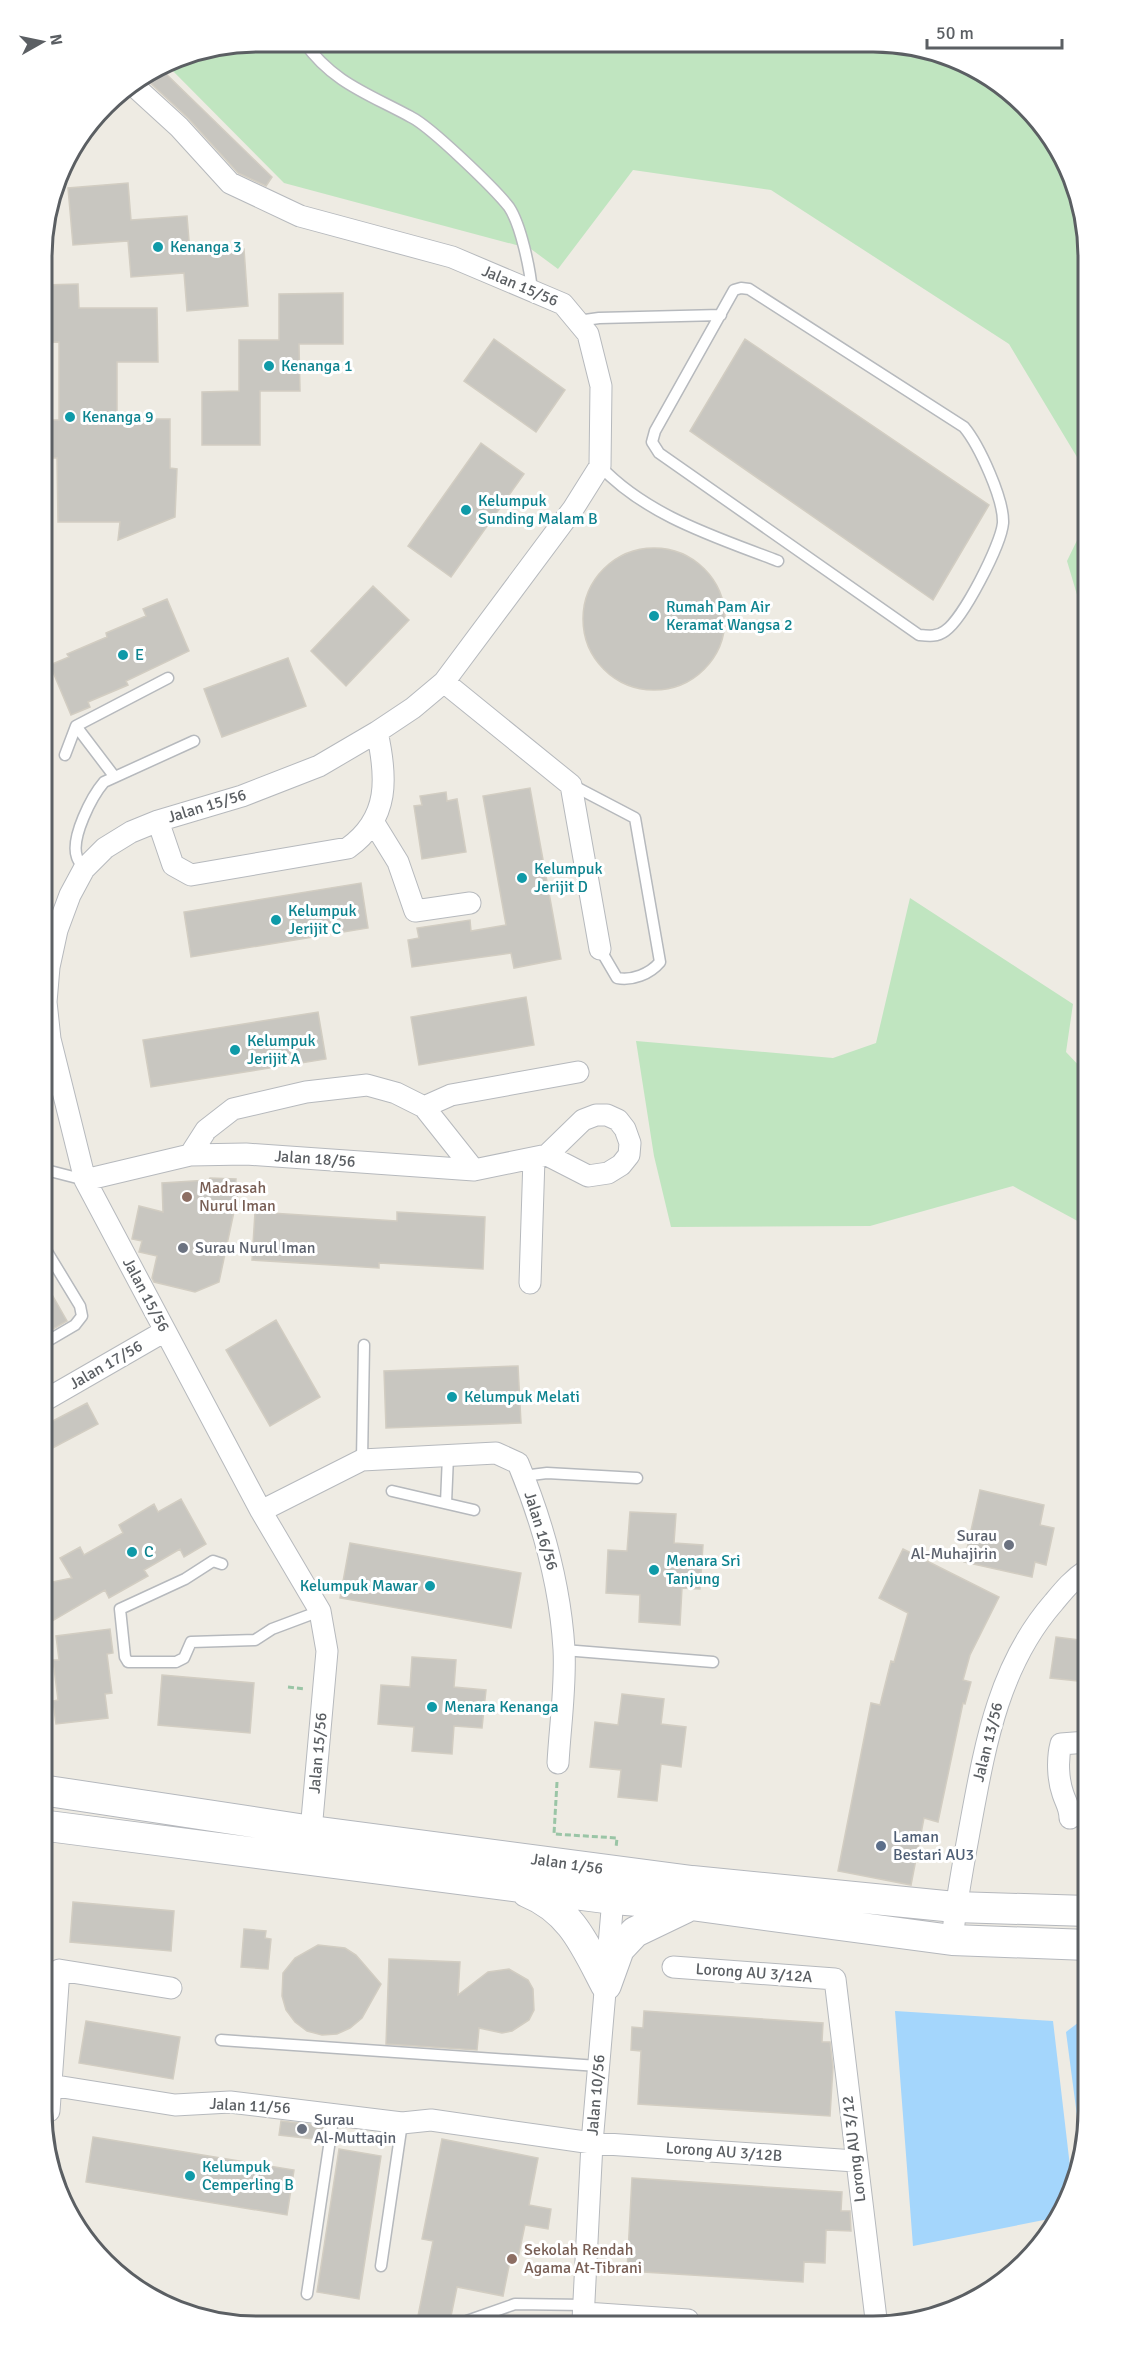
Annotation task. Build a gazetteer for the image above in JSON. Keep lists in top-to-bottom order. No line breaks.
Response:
{"streets":{"main road":["Jalan 1/56"],"street":["Jalan 15/56","Jalan 18/56","Jalan 17/56","Jalan 16/56","Jalan 13/56","Lorong AU 3/12A","Jalan 10/56","Jalan 11/56","Lorong AU 3/12","Lorong AU 3/12B"]},"crossings":[["Jalan 15/56","Jalan 18/56"],["Jalan 15/56","Jalan 17/56"],["Jalan 15/56","Jalan 16/56"],["Jalan 15/56","Jalan 1/56"],["Jalan 13/56","Jalan 1/56"],["Jalan 1/56","Jalan 10/56"],["Lorong AU 3/12A","Lorong AU 3/12"],["Jalan 10/56","Jalan 11/56"],["Jalan 10/56","Lorong AU 3/12B"],["Jalan 11/56","Lorong AU 3/12B"],["Lorong AU 3/12","Lorong AU 3/12B"]],"places":["Kenanga 3","Kenanga 1","Kenanga 9","Kelumpuk Sunding Malam B","Rumah Pam Air Keramat Wangsa 2","E","Kelumpuk Jerijit D","Kelumpuk Jerijit C","Kelumpuk Jerijit A","Madrasah Nurul Iman","Surau Nurul Iman","Kelumpuk Melati","Surau Al-Muhajirin","C","Menara Sri Tanjung","Kelumpuk Mawar","Menara Kenanga","Laman Bestari AU3","Surau Al-Muttaqin","Kelumpuk Cemperling B","Sekolah Rendah Agama At-Tibrani"],"scale_bar":"50 m","north":"right"}
